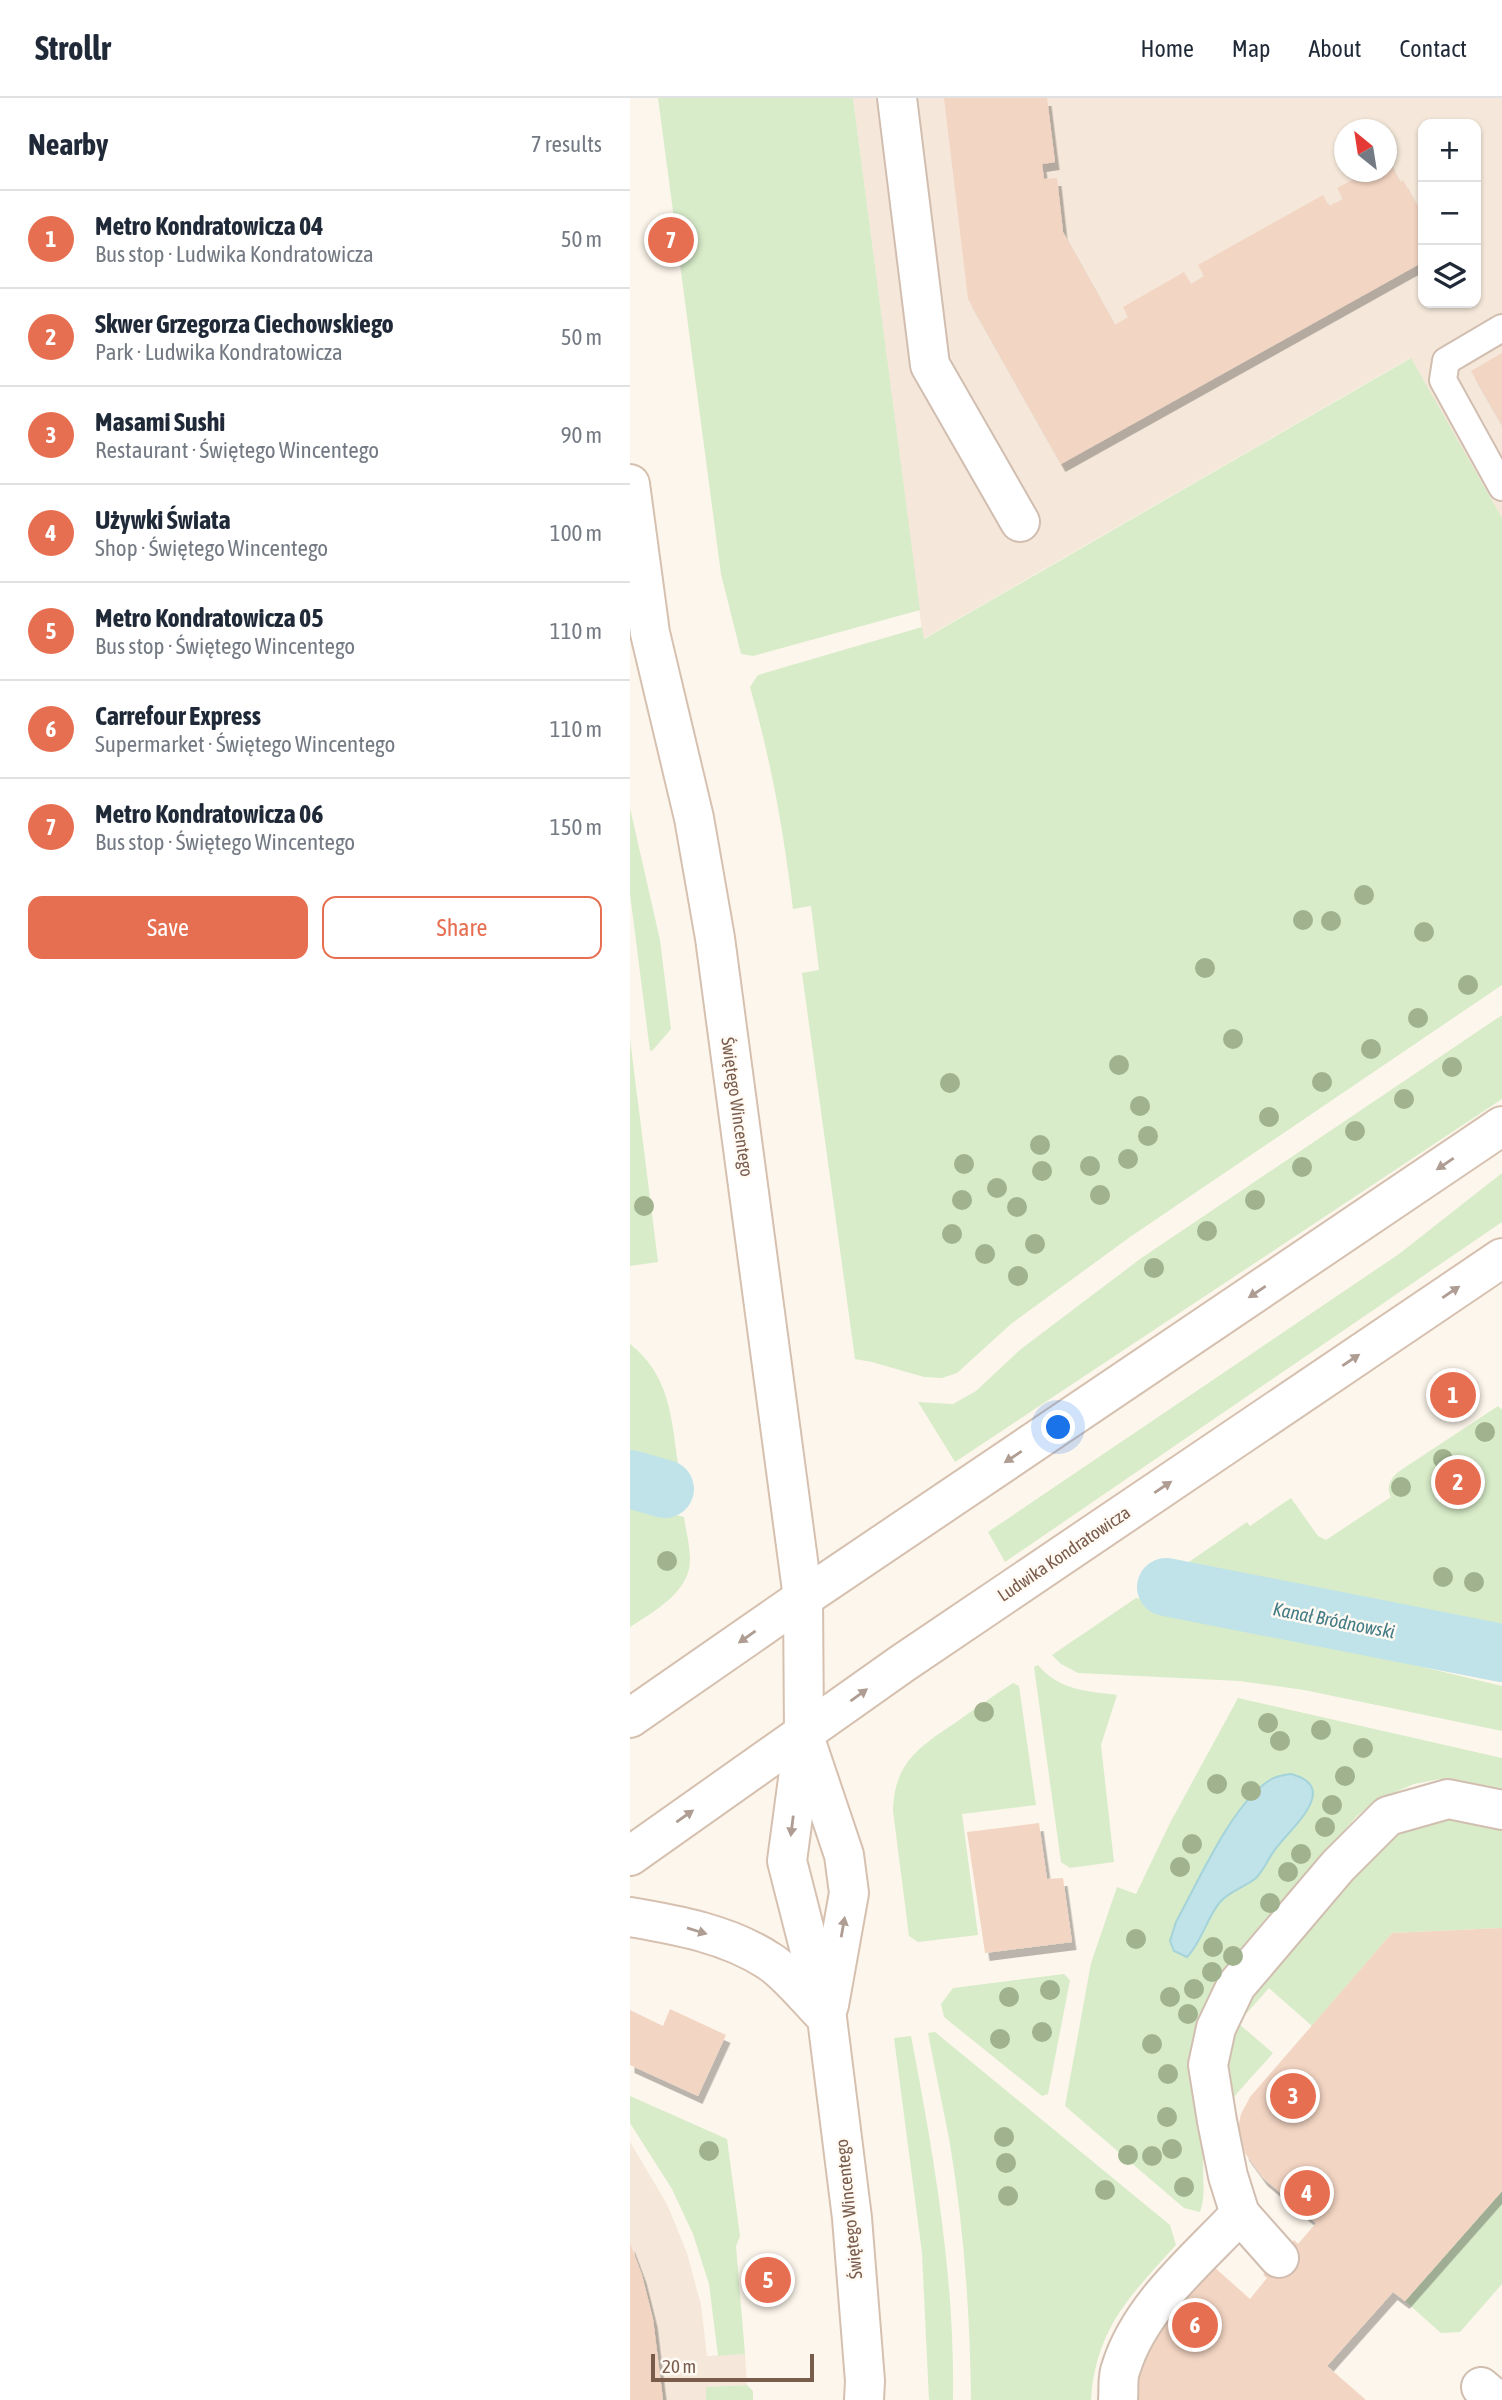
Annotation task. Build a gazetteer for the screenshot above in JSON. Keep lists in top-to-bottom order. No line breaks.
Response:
{"streets":{"street":["Świętego Wincentego","Ludwika Kondratowicza"]},"crossings":[["Świętego Wincentego","Ludwika Kondratowicza"]],"water":["Kanał Bródnowski"],"scale_bar":"20 m","north":"top left","page":{"header":"Strollr","nav":["Home","Map","About","Contact"],"heading":["Nearby","7 results"],"map_buttons":["+","−"],"list":[{"mark":"1","name":"Metro Kondratowicza 04","note":"Bus stop · Ludwika Kondratowicza","value":"50 m"},{"mark":"2","name":"Skwer Grzegorza Ciechowskiego","note":"Park · Ludwika Kondratowicza","value":"50 m"},{"mark":"3","name":"Masami Sushi","note":"Restaurant · Świętego Wincentego","value":"90 m"},{"mark":"4","name":"Używki Świata","note":"Shop · Świętego Wincentego","value":"100 m"},{"mark":"5","name":"Metro Kondratowicza 05","note":"Bus stop · Świętego Wincentego","value":"110 m"},{"mark":"6","name":"Carrefour Express","note":"Supermarket · Świętego Wincentego","value":"110 m"},{"mark":"7","name":"Metro Kondratowicza 06","note":"Bus stop · Świętego Wincentego","value":"150 m"}],"pins":["7","1","2","3","4","5","6"],"buttons":["Save","Share"],"scale":"20 m"}}
